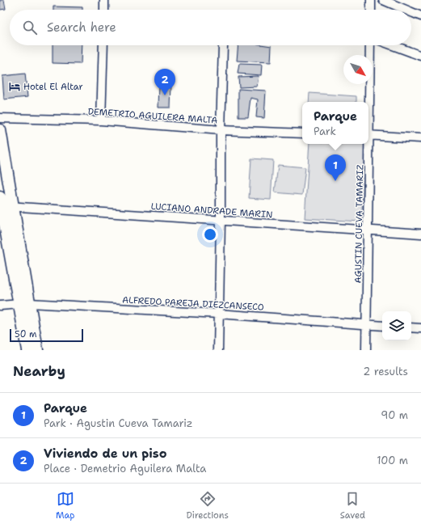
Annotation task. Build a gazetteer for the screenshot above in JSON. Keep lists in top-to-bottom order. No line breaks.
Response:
{"streets":{"street":["DEMETRIO AGUILERA MALTA","LUCIANO ANDRADE MARIN","AGUSTIN CUEVA TAMARIZ","ALFREDO PAREJA DIEZCANSECO"]},"crossings":[["LUCIANO ANDRADE MARIN","AGUSTIN CUEVA TAMARIZ"],["AGUSTIN CUEVA TAMARIZ","ALFREDO PAREJA DIEZCANSECO"]],"places":{"hotel":["Hotel El Altar"]},"scale_bar":"50 m","north":"bottom right","page":{"search":"Search here","pins":["2","1"],"popup":["Parque","Park"],"scale":"50 m","heading":["Nearby","2 results"],"list":[{"mark":"1","name":"Parque","note":"Park · Agustin Cueva Tamariz","value":"90 m"},{"mark":"2","name":"Viviendo de un piso","note":"Place · Demetrio Aguilera Malta","value":"100 m"}],"nav":["Map","Directions","Saved"]}}
